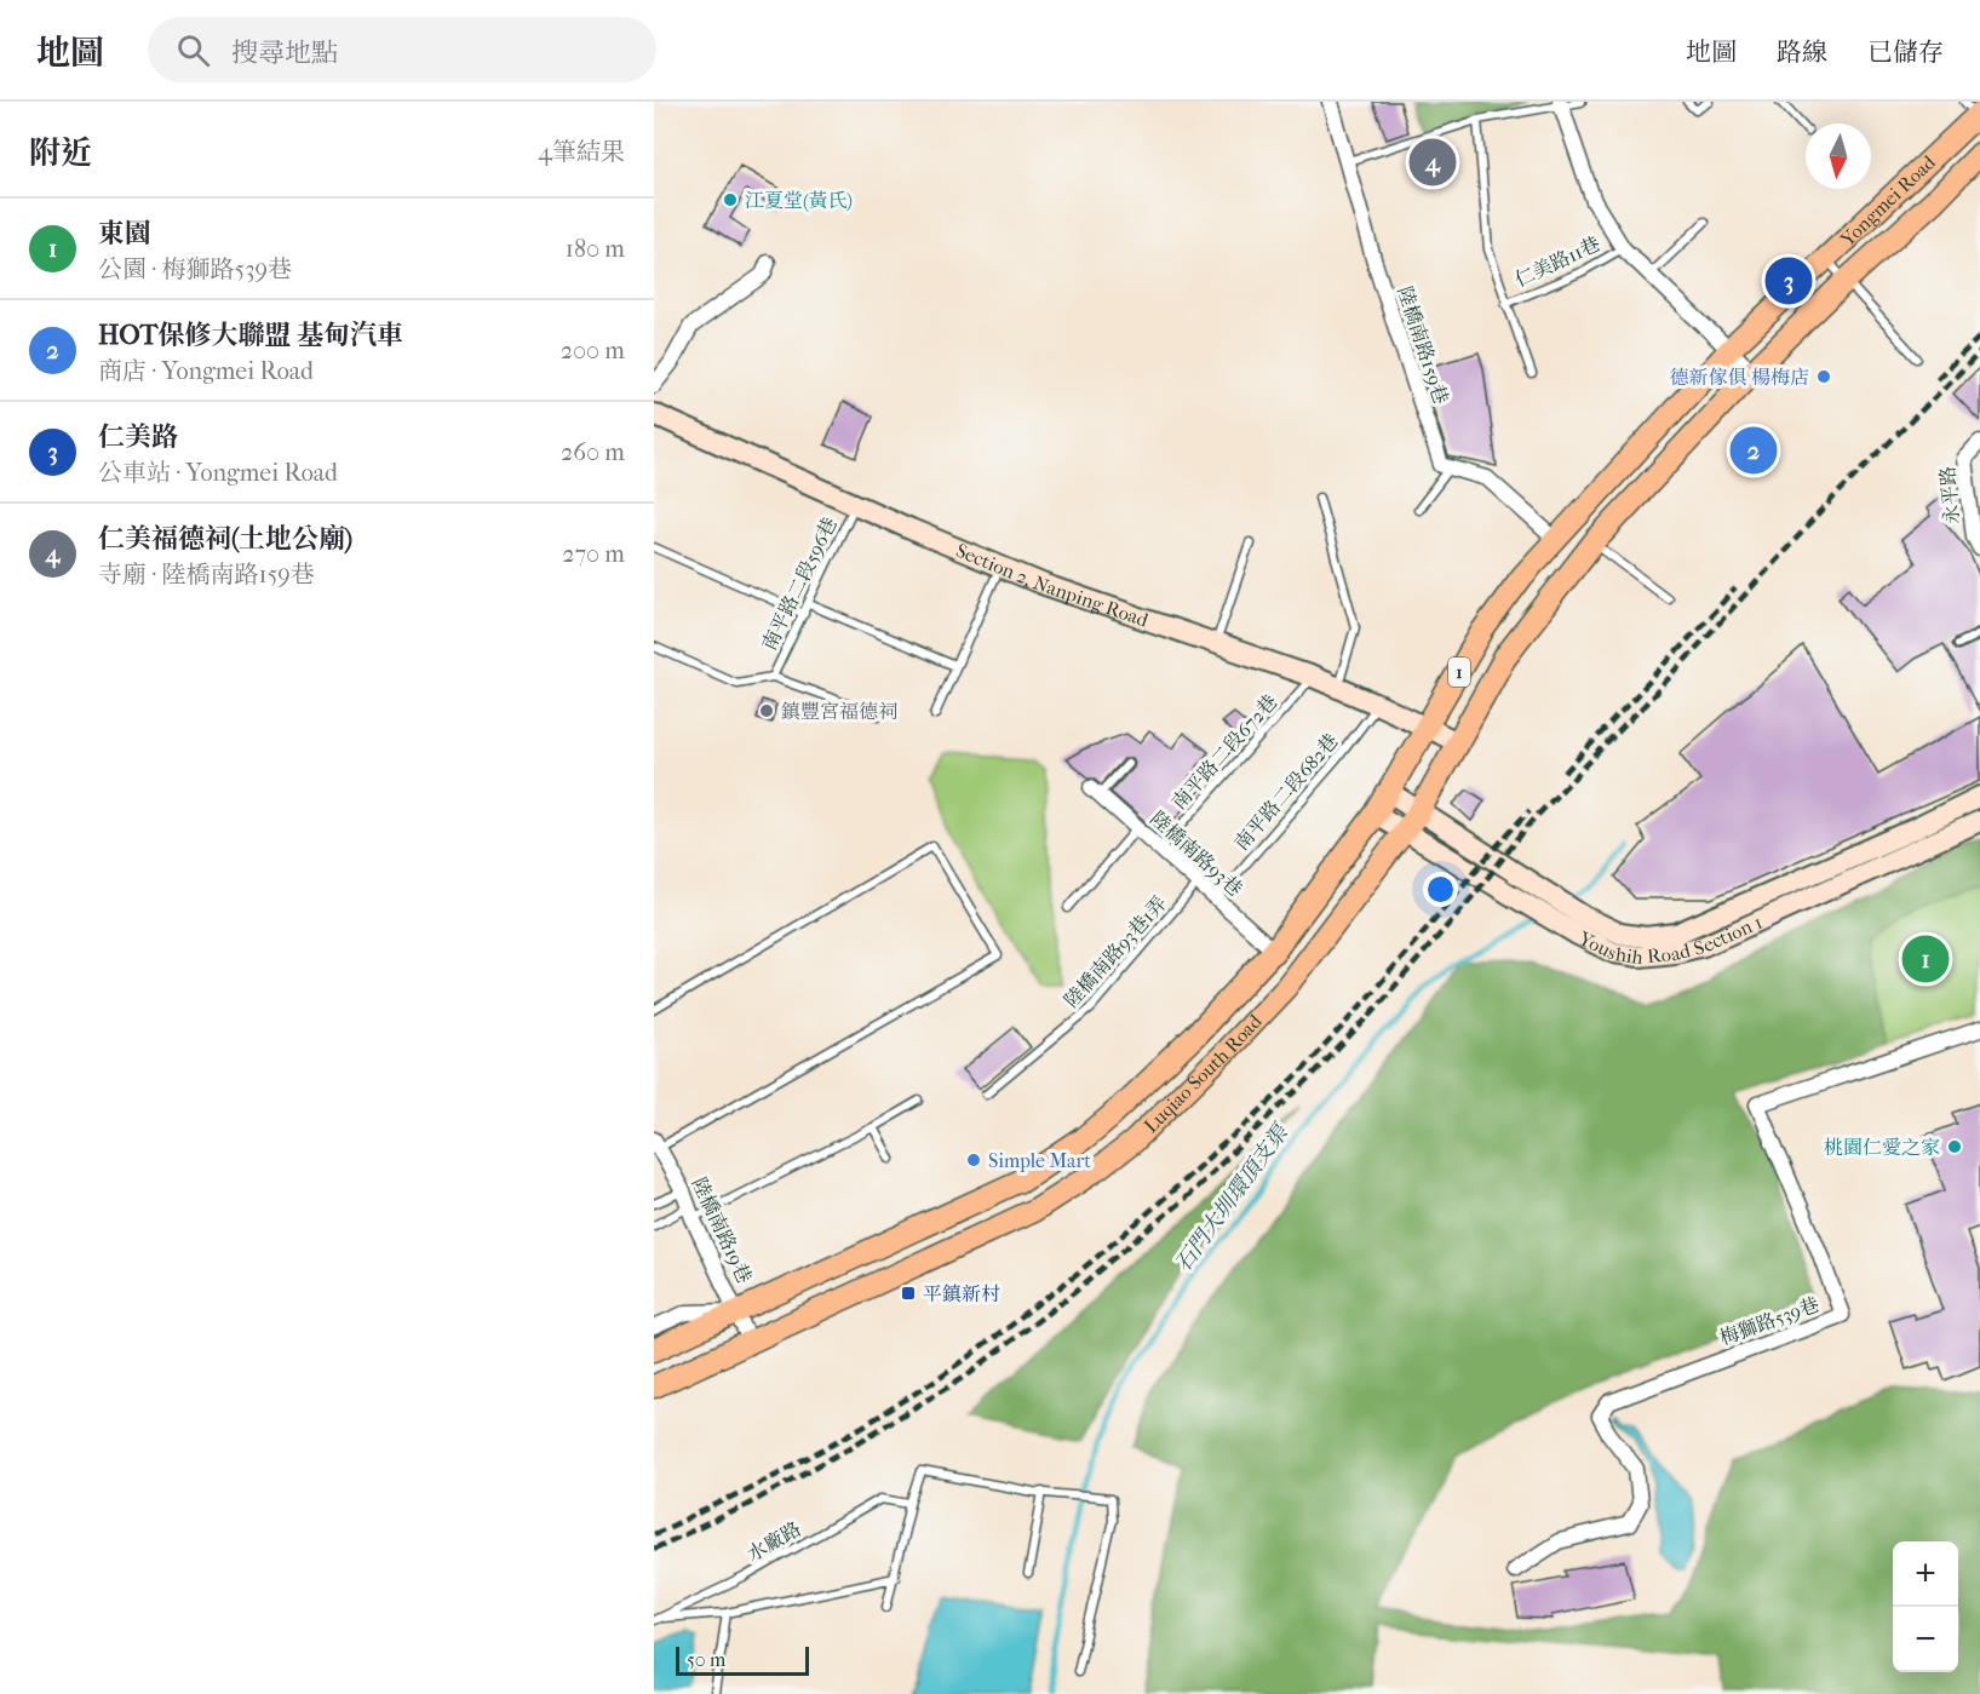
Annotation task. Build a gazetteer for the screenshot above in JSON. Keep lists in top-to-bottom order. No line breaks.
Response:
{"streets":{"main road":["Yongmei Road","1","Luqiao South Road"],"street":["陸橋南路159巷","永平路","Section 2, Nanping Road","陸橋南路93巷","Youshih Road Section 1","陸橋南路19巷","梅獅路539巷"],"lane":["仁美路11巷","南平路二段596巷","南平路二段672巷","南平路二段682巷","陸橋南路93巷1弄","水廠路"]},"crossings":[["Yongmei Road","Luqiao South Road"],["南平路二段596巷","Section 2, Nanping Road"],["Section 2, Nanping Road","南平路二段672巷"],["Section 2, Nanping Road","南平路二段682巷"],["Section 2, Nanping Road","Luqiao South Road"],["南平路二段672巷","陸橋南路93巷"],["南平路二段682巷","陸橋南路93巷"],["陸橋南路93巷","陸橋南路93巷1弄"],["陸橋南路93巷","Luqiao South Road"],["Youshih Road Section 1","Luqiao South Road"],["Luqiao South Road","陸橋南路19巷"]],"water":["石門大圳環頂支渠"],"places":{"other":["江夏堂(黃氏)","德新傢俱 楊梅店","鎮豐宮福德祠","桃園仁愛之家","Simple Mart"],"transit":["平鎮新村"]},"scale_bar":"50 m","north":"bottom","page":{"header":"地圖","search":"搜尋地點","nav":["地圖","路線","已儲存"],"heading":["附近","4筆結果"],"pins":["4","3","2","1"],"list":[{"mark":"1","name":"東園","note":"公園 · 梅獅路539巷","value":"180 m"},{"mark":"2","name":"HOT保修大聯盟 基甸汽車","note":"商店 · Yongmei Road","value":"200 m"},{"mark":"3","name":"仁美路","note":"公車站 · Yongmei Road","value":"260 m"},{"mark":"4","name":"仁美福德祠(土地公廟)","note":"寺廟 · 陸橋南路159巷","value":"270 m"}],"map_buttons":["+","−"],"scale":"50 m"}}
